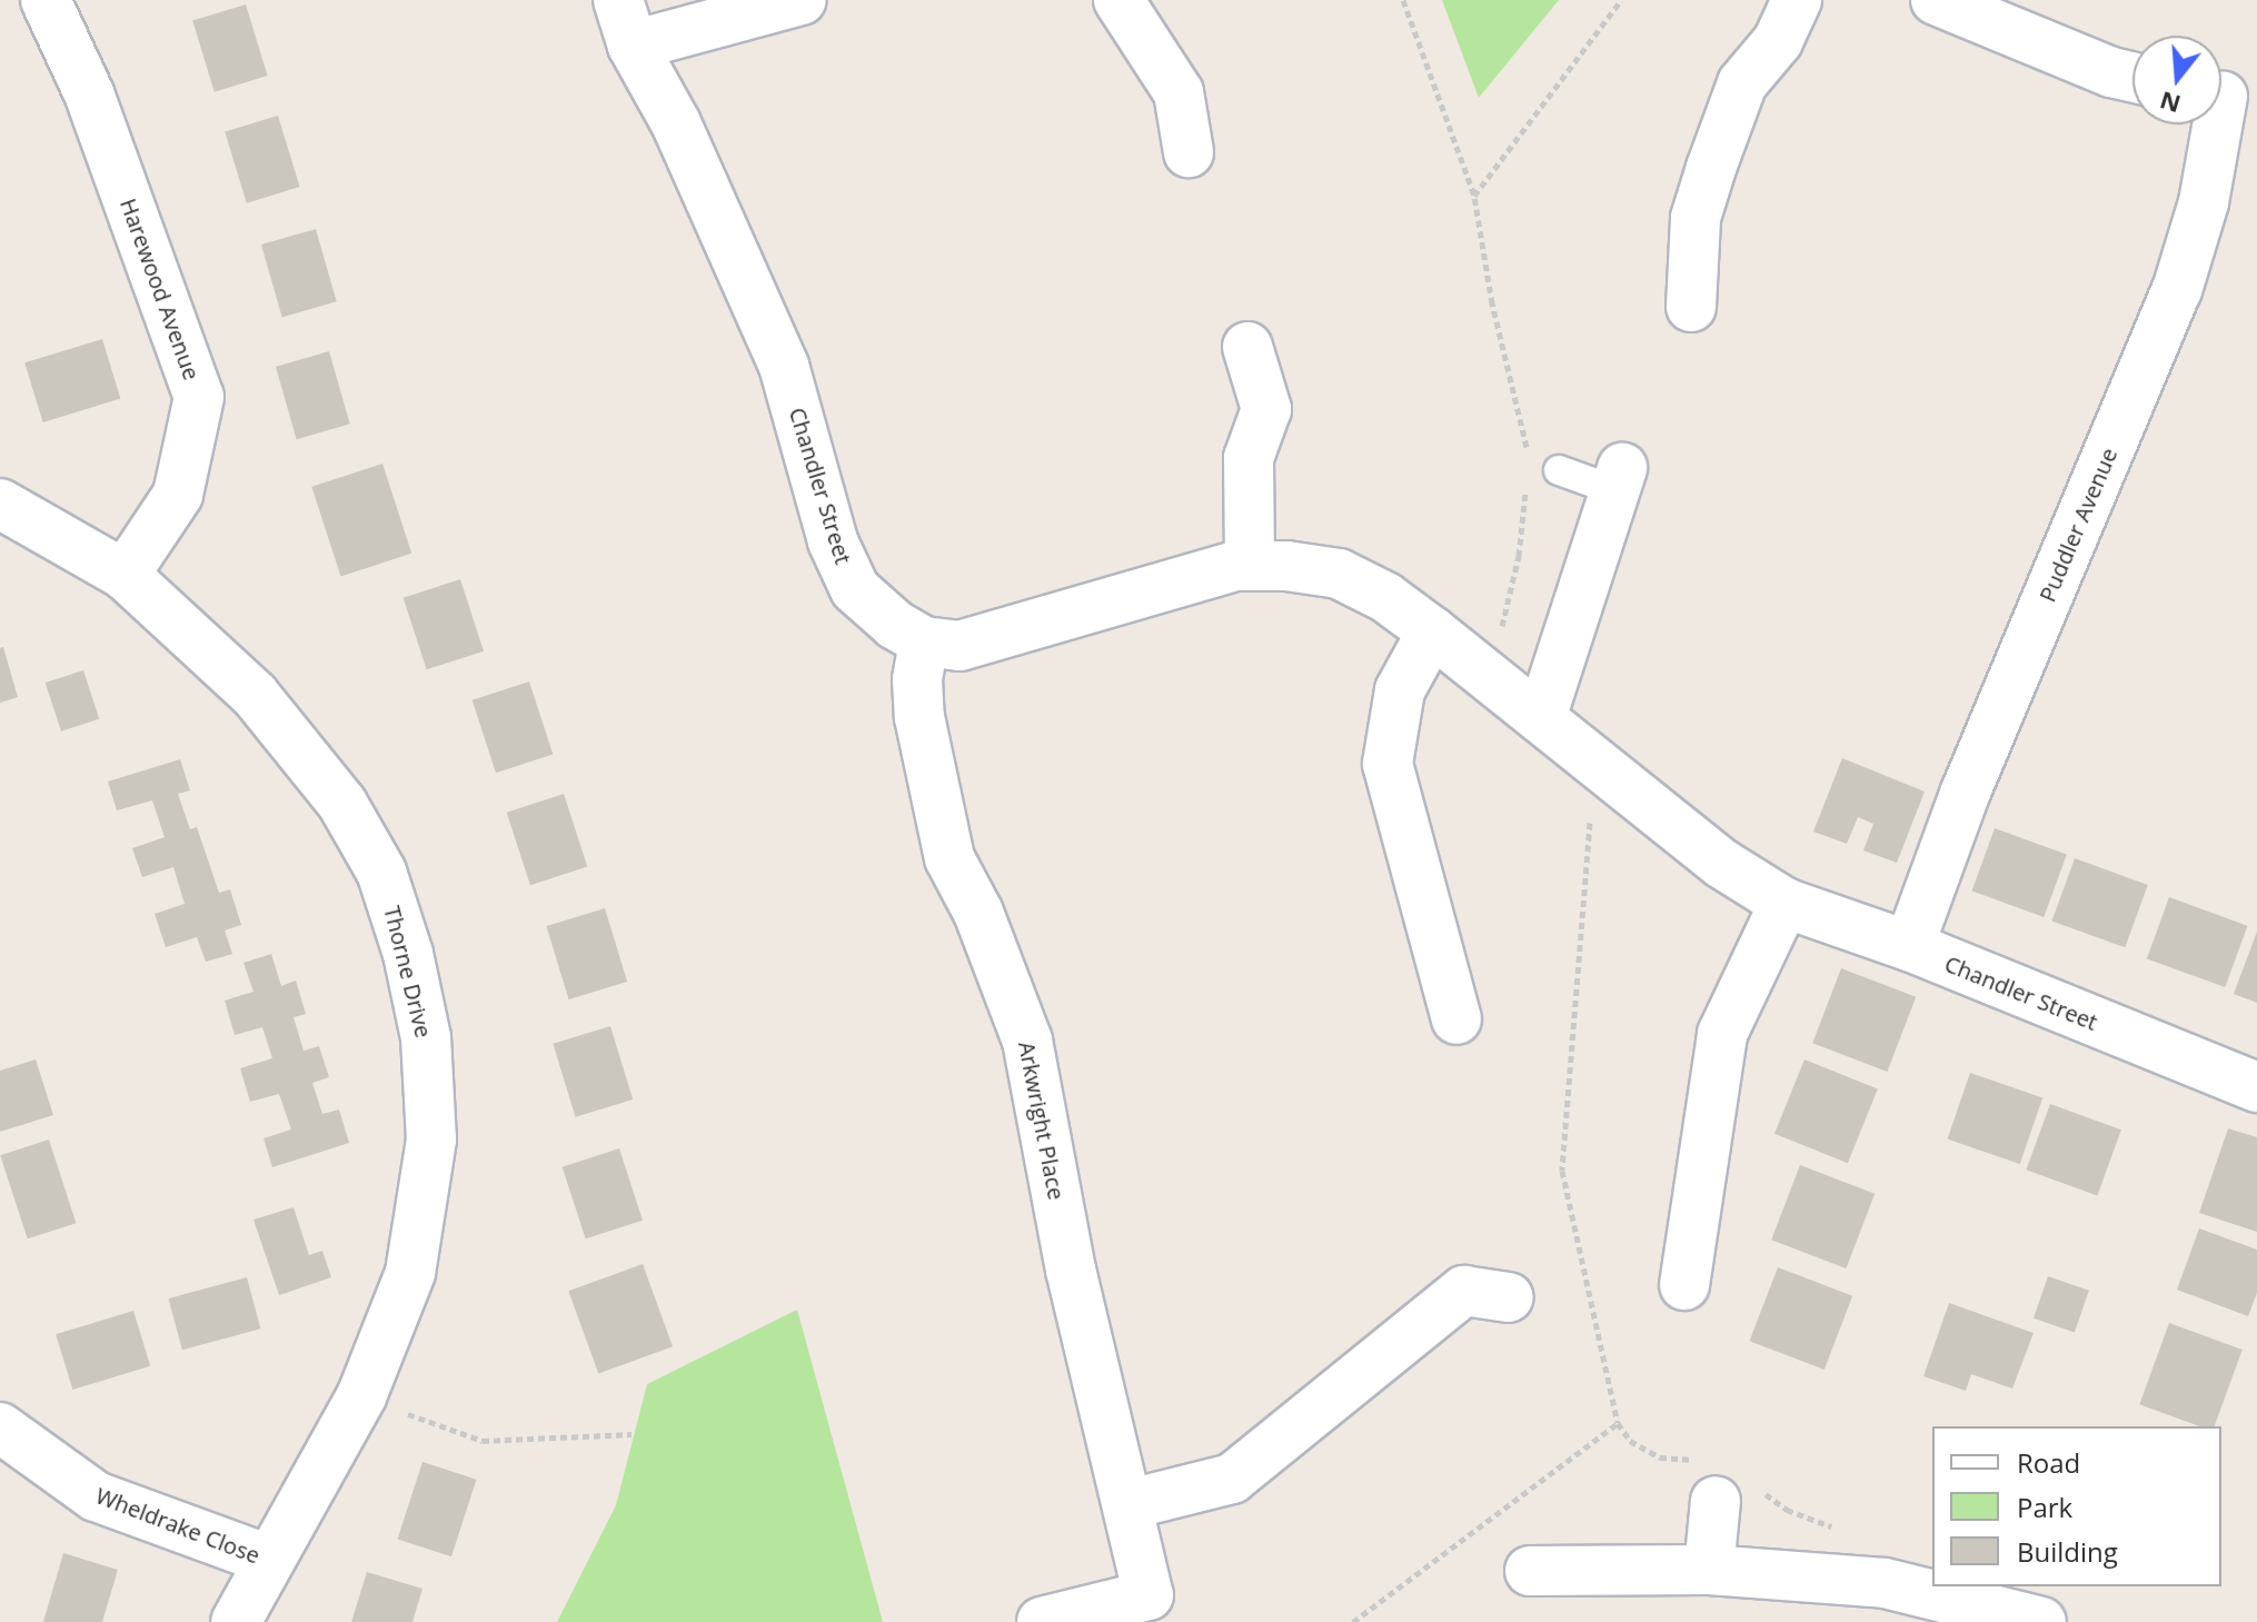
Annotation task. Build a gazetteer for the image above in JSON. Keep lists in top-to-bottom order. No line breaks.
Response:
{"streets":{"street":["Harewood Avenue","Chandler Street","Puddler Avenue","Thorne Drive","Arkwright Place","Wheldrake Close"]},"crossings":[["Harewood Avenue","Thorne Drive"],["Chandler Street","Puddler Avenue"],["Chandler Street","Arkwright Place"],["Thorne Drive","Wheldrake Close"]],"legend":["Road","Park","Building"],"north":"bottom"}
